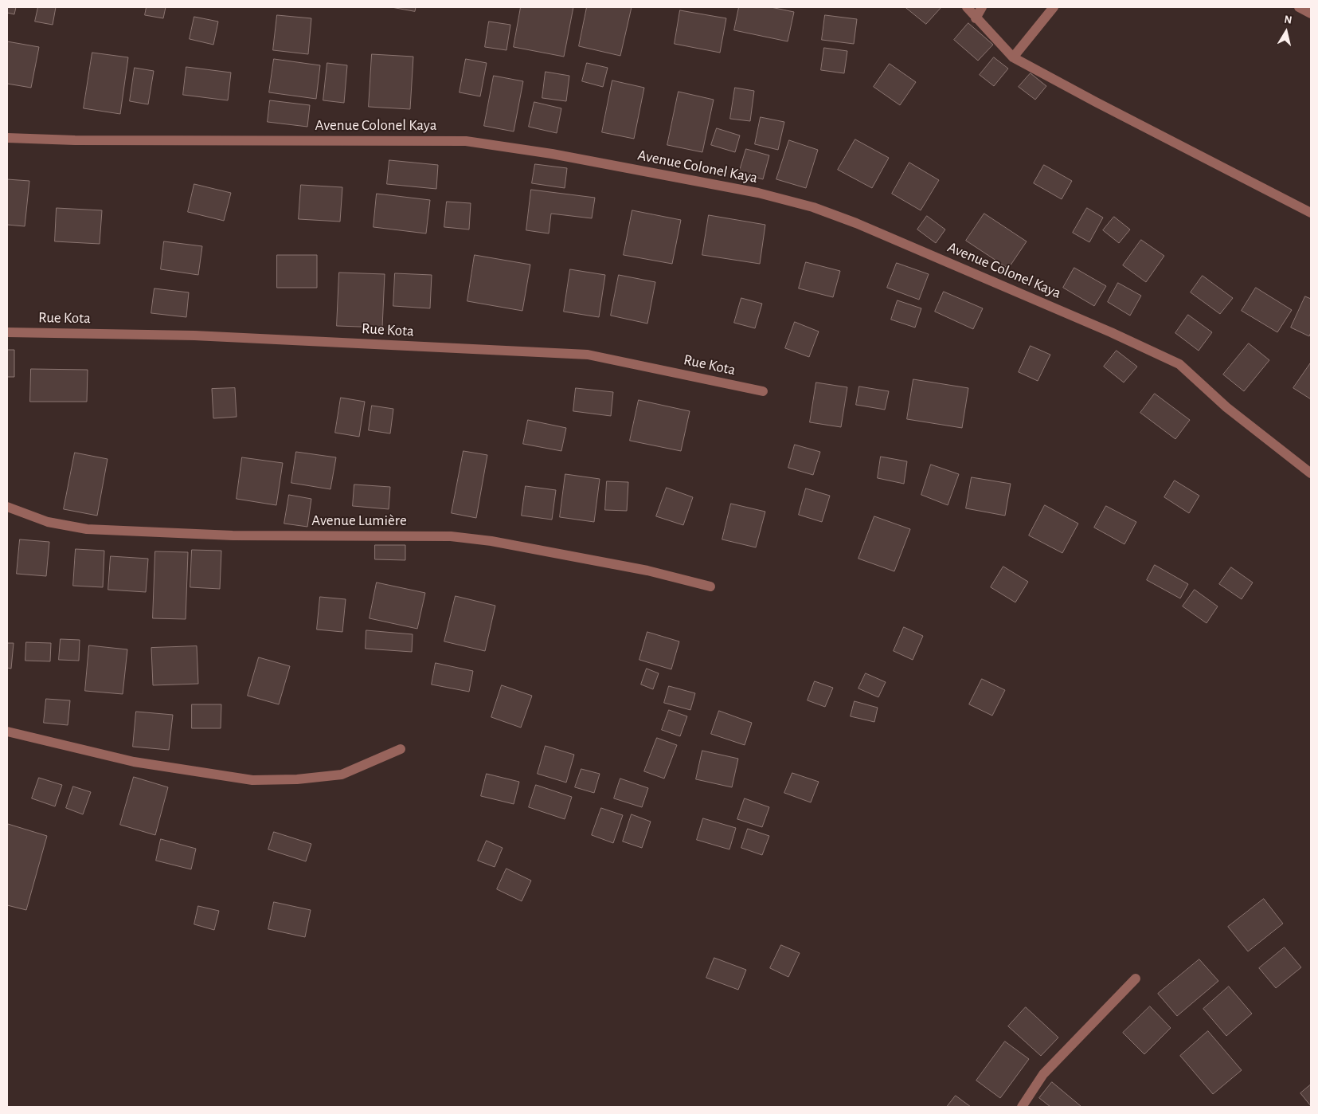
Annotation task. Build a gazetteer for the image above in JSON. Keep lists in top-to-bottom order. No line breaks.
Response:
{"streets":{"street":["Avenue Colonel Kaya","Rue Kota","Avenue Lumière"]},"north":"top"}
